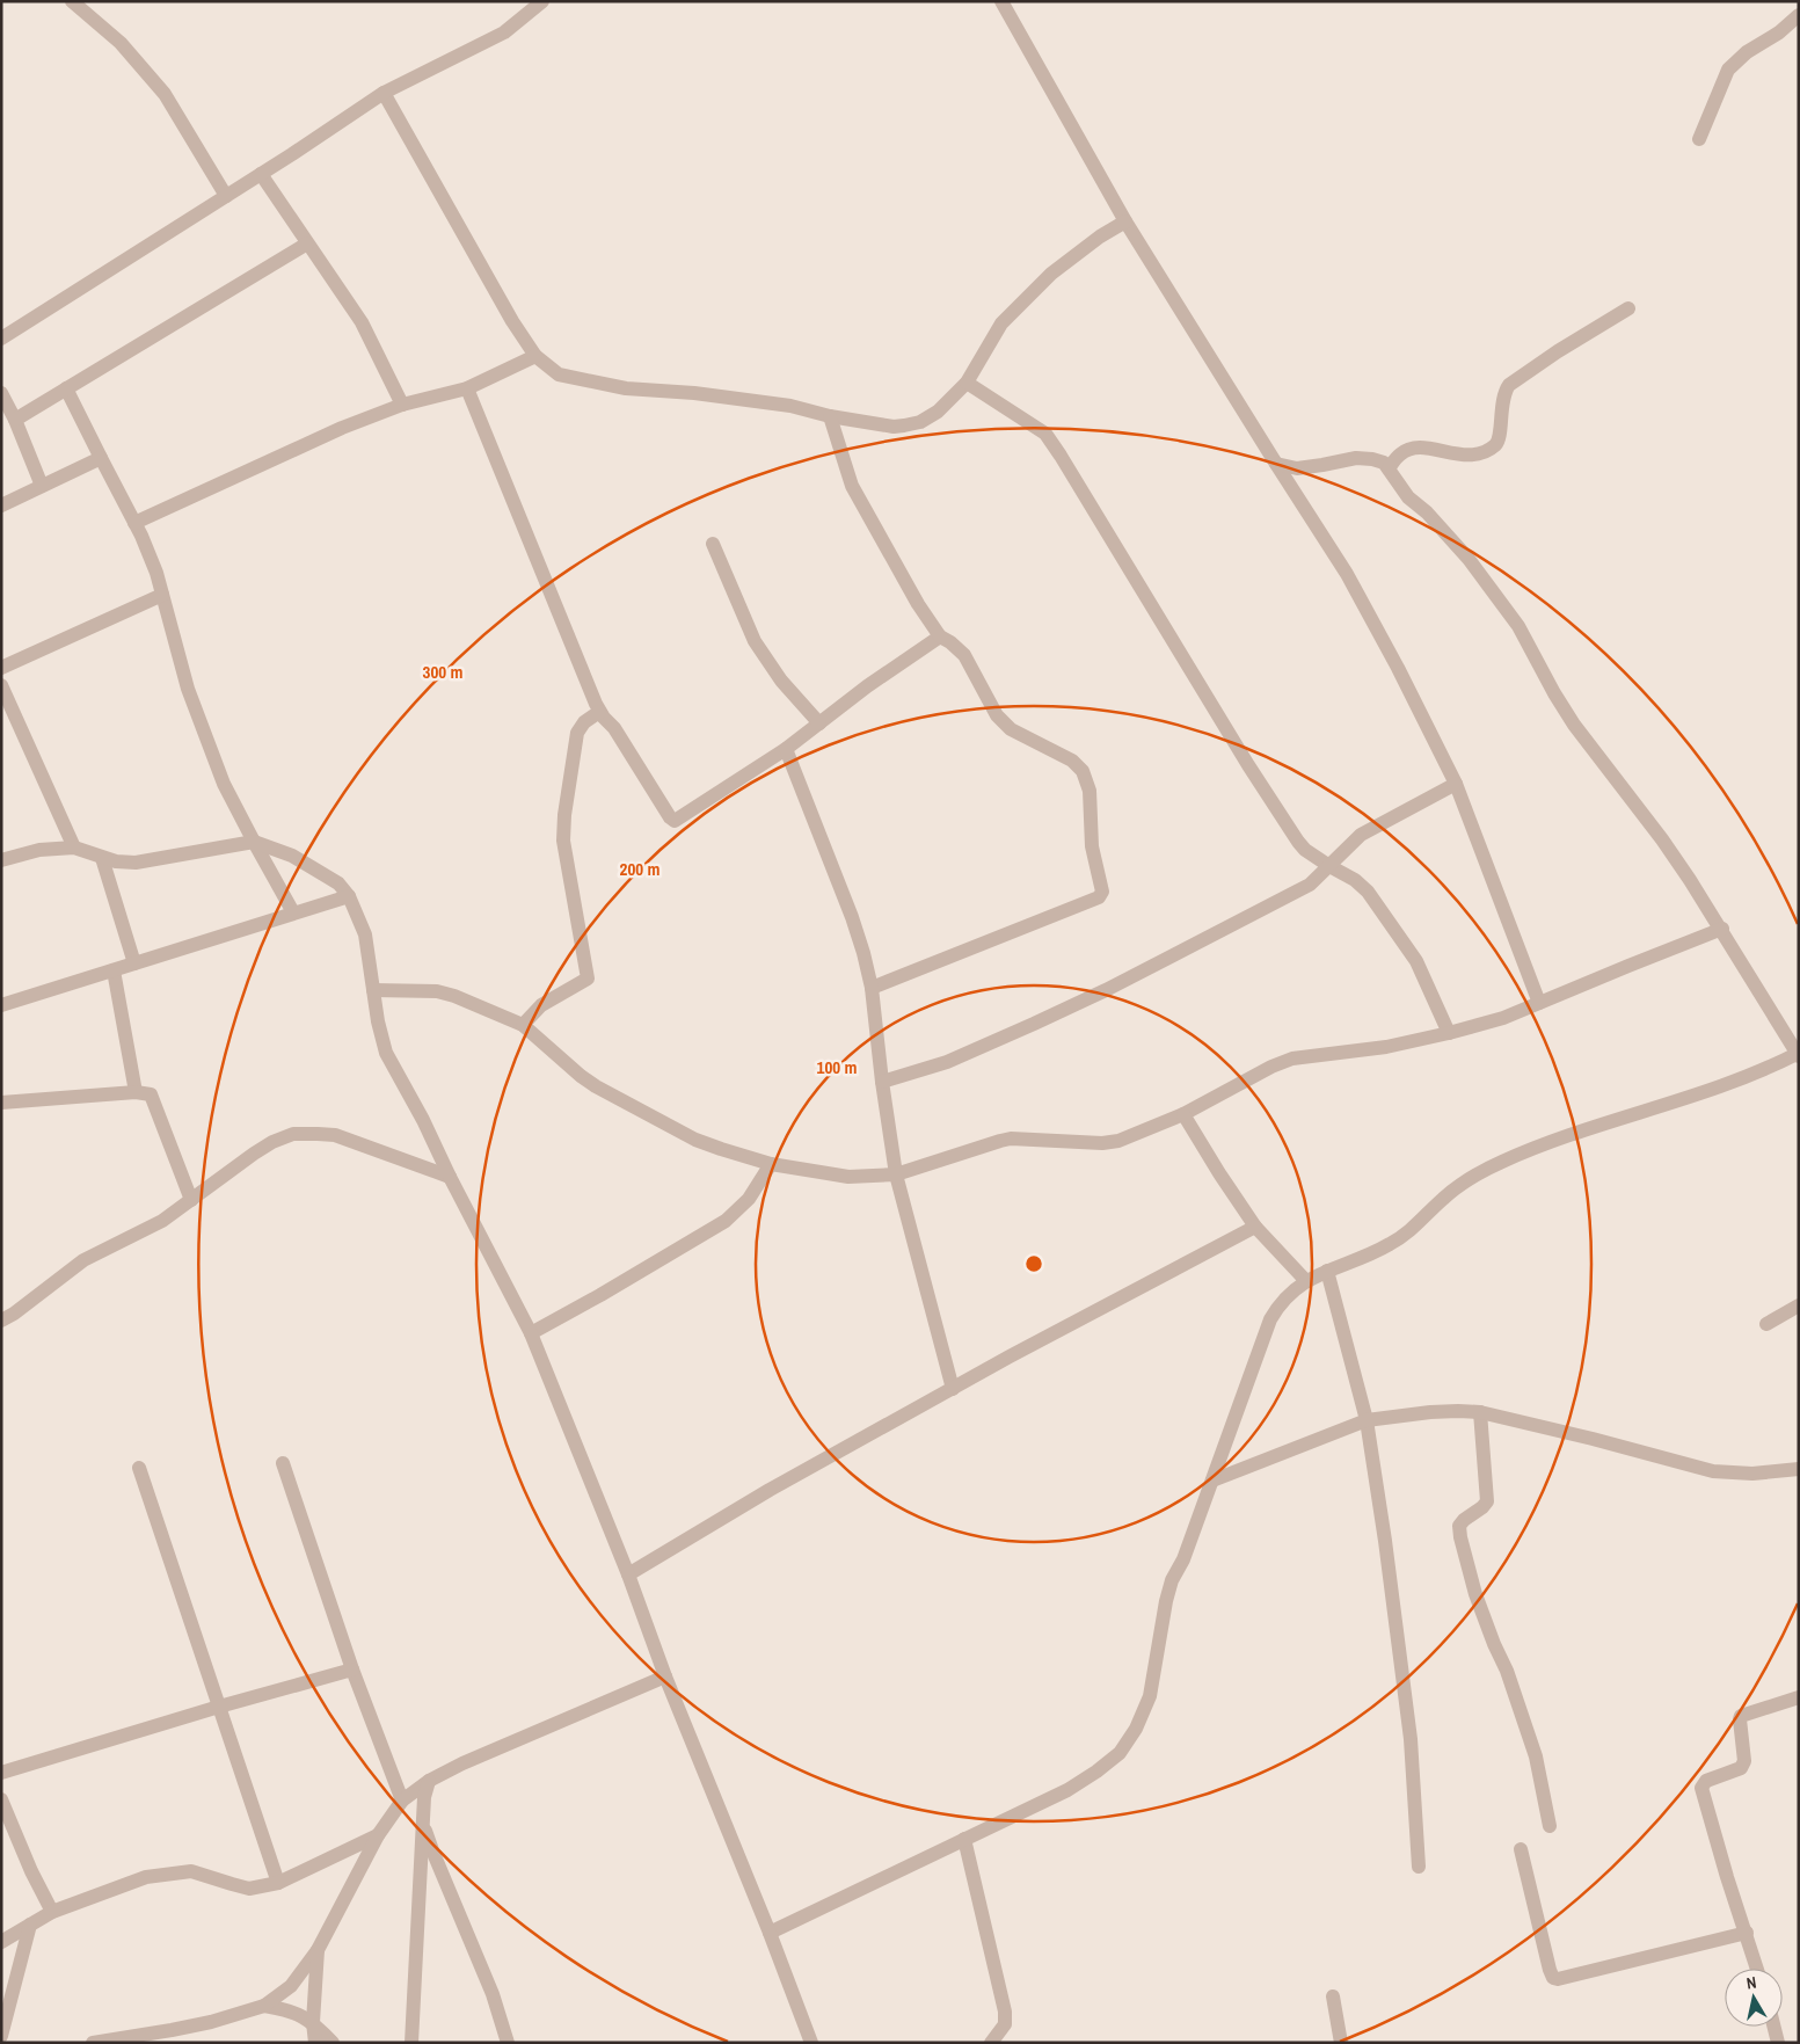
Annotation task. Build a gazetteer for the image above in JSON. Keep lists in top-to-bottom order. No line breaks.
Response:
{"north":"top","rings":["300 m","200 m","100 m"]}
